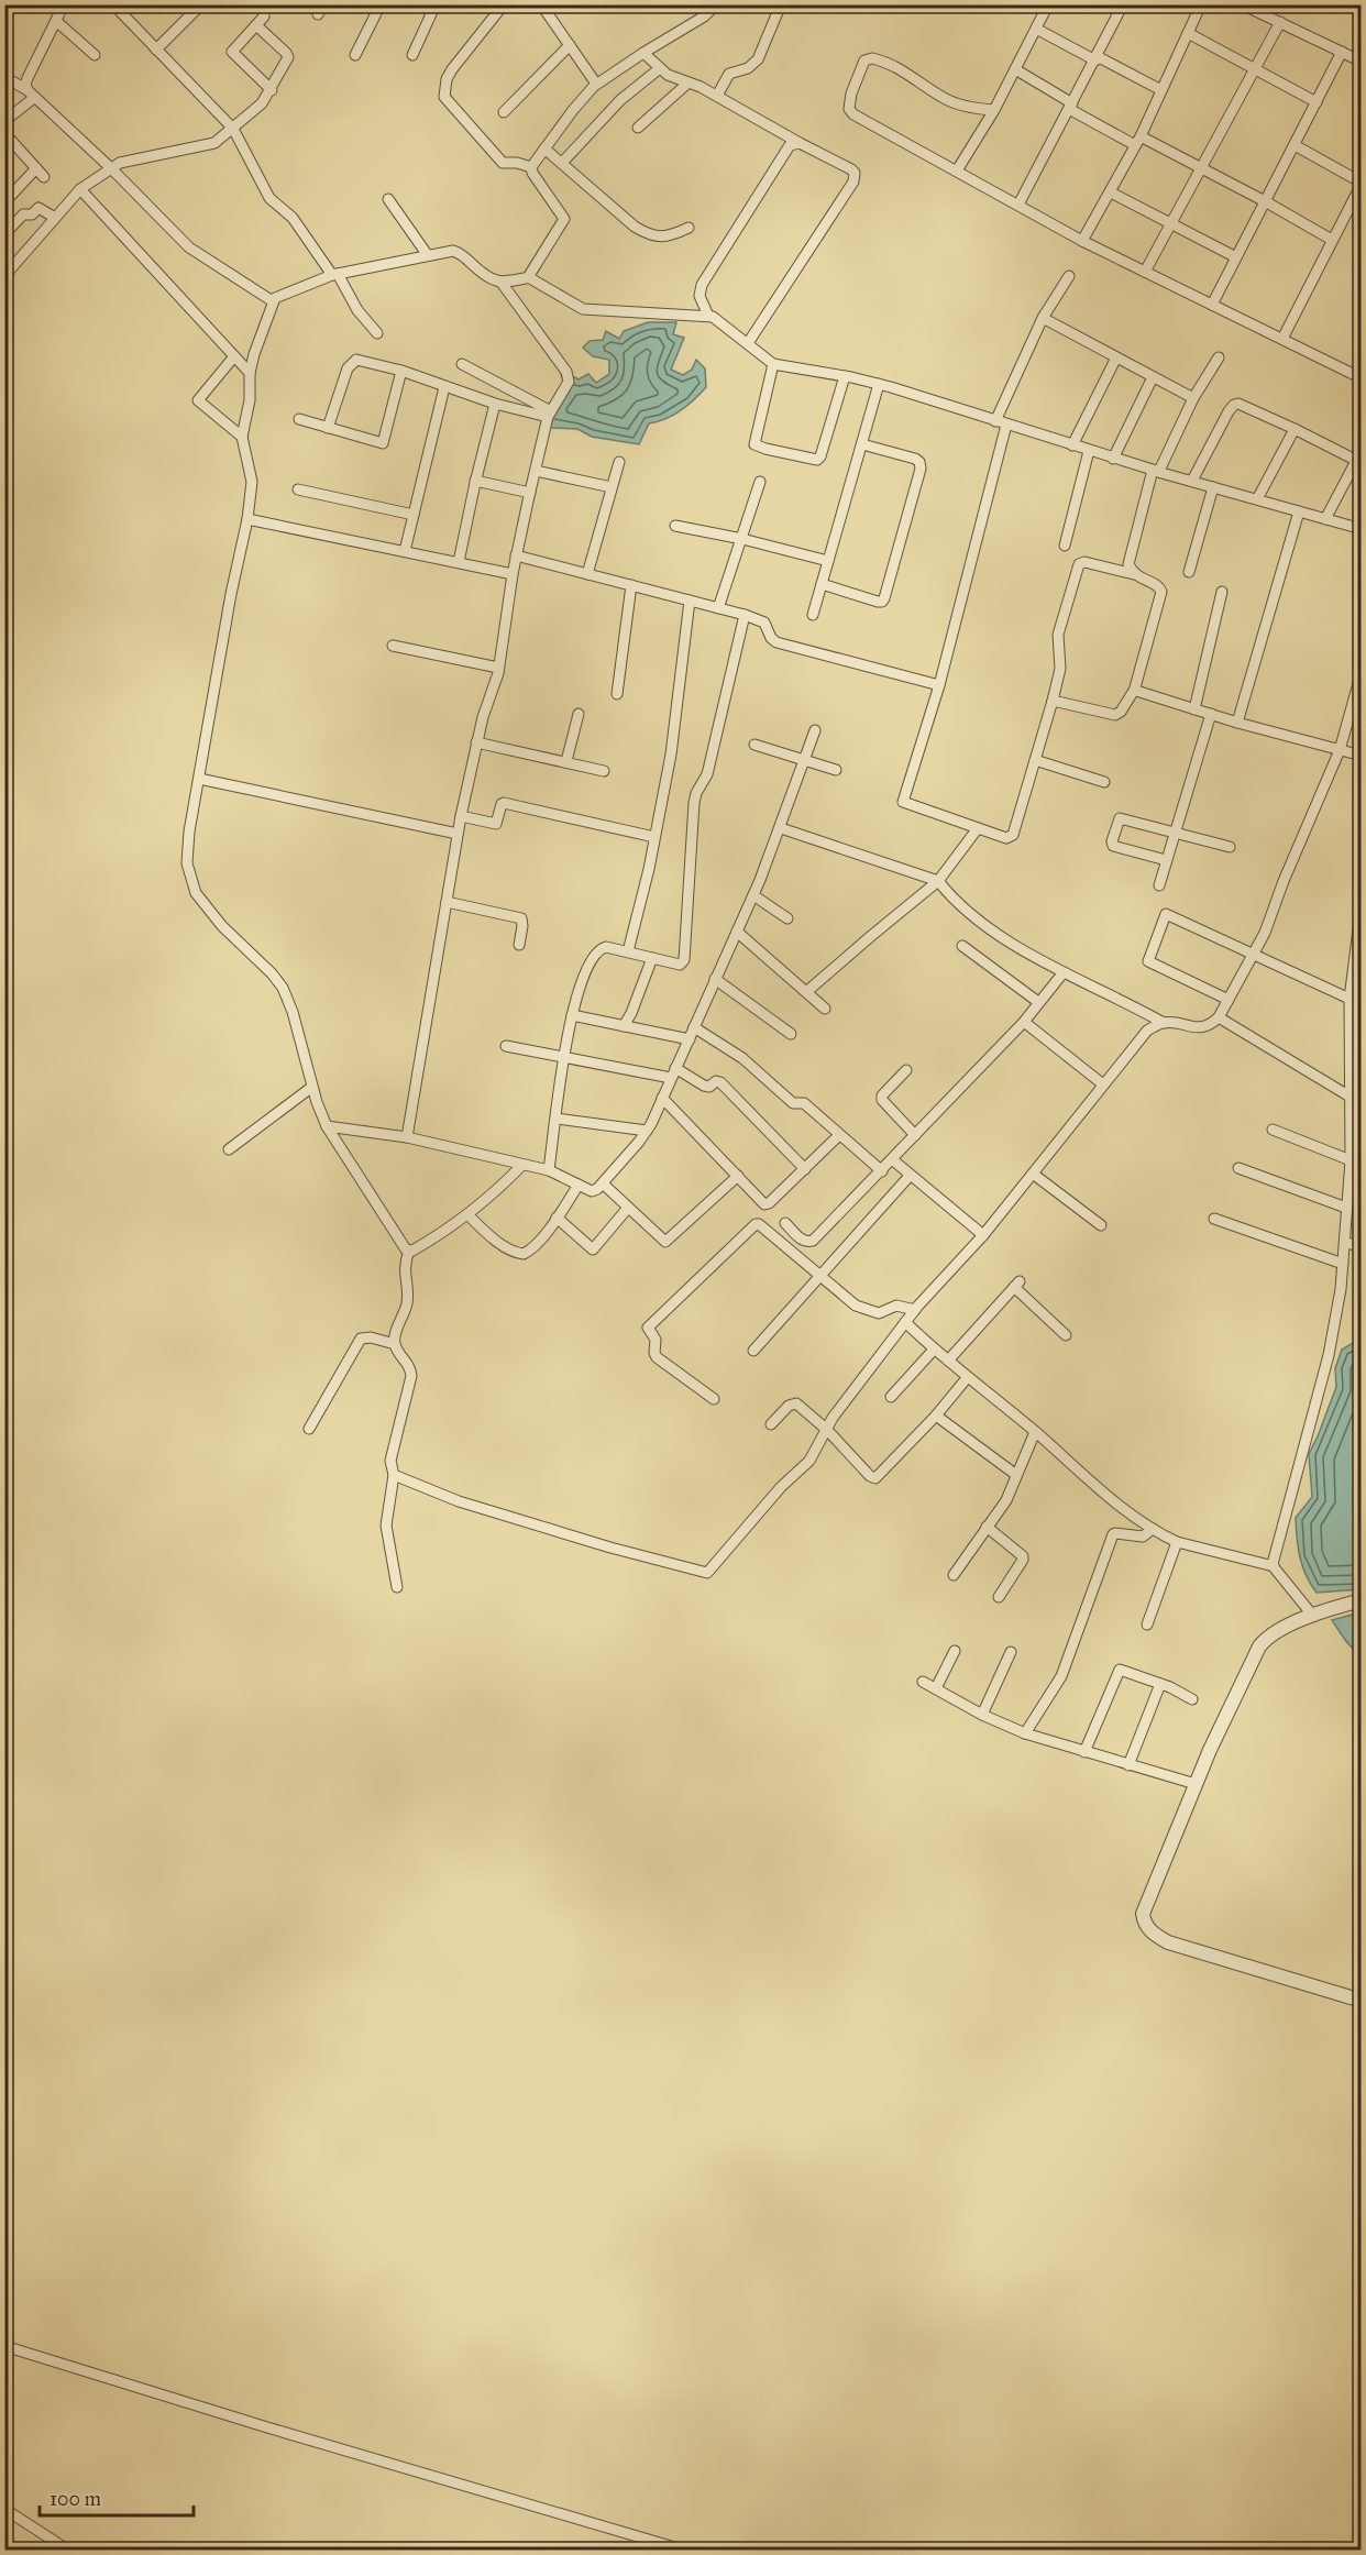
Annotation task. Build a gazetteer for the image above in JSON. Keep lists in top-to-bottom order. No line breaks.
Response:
{"scale_bar":"100 m"}
